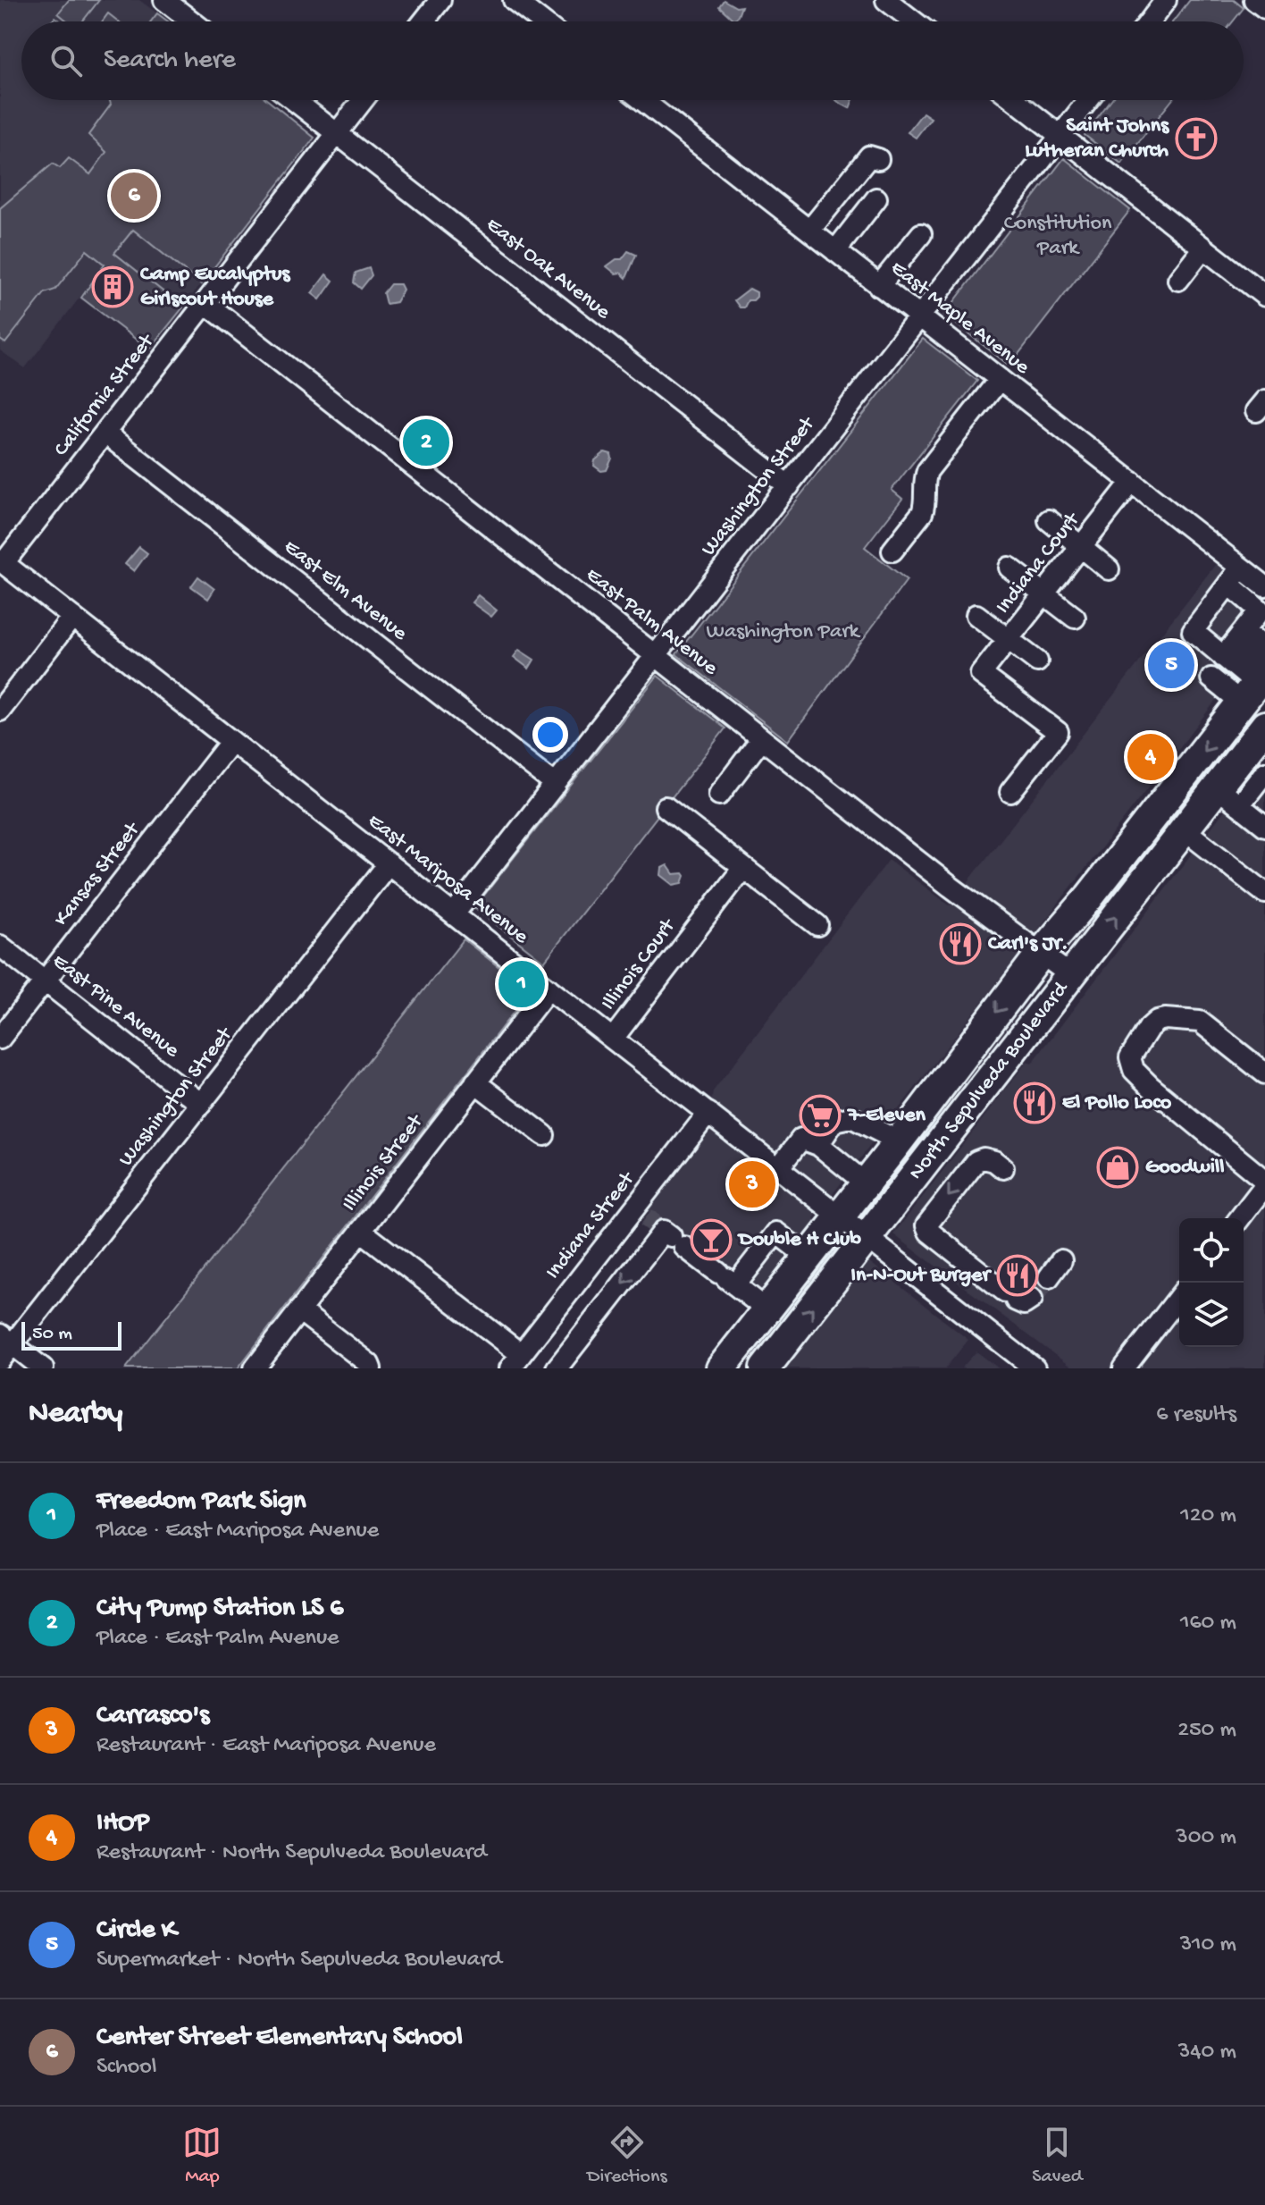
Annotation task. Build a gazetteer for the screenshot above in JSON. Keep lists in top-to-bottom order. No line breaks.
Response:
{"streets":{"highway":["North Sepulveda Boulevard"],"street":["East Oak Avenue","East Maple Avenue","California Street","Washington Street","Indiana Court","East Elm Avenue","East Palm Avenue","Kansas Street","East Mariposa Avenue","Illinois Court","East Pine Avenue","Illinois Street","Indiana Street"]},"crossings":[["East Oak Avenue","California Street"],["East Oak Avenue","Washington Street"],["East Maple Avenue","Washington Street"],["East Maple Avenue","Indiana Court"],["California Street","East Elm Avenue"],["California Street","East Palm Avenue"],["California Street","East Mariposa Avenue"],["Washington Street","East Elm Avenue"],["Washington Street","East Palm Avenue"],["Washington Street","East Mariposa Avenue"],["Washington Street","East Pine Avenue"],["East Palm Avenue","North Sepulveda Boulevard"],["Kansas Street","East Mariposa Avenue"],["Kansas Street","East Pine Avenue"],["East Mariposa Avenue","Illinois Court"],["East Mariposa Avenue","North Sepulveda Boulevard"],["East Mariposa Avenue","Illinois Street"],["East Mariposa Avenue","Indiana Street"]],"parks":["Constitution Park","Washington Park"],"places":{"church":["Saint Johns Lutheran Church"],"building":["Camp Eucalyptus Girlscout House"],"restaurant":["Carl's Jr.","El Pollo Loco","In-N-Out Burger"],"supermarket":["7-Eleven"],"shop":["Goodwill"],"bar":["Double H Club"]},"scale_bar":"50 m","page":{"search":"Search here","pins":["6","2","5","4","1","3"],"scale":"50 m","heading":["Nearby","6 results"],"list":[{"mark":"1","name":"Freedom Park Sign","note":"Place · East Mariposa Avenue","value":"120 m"},{"mark":"2","name":"City Pump Station LS 6","note":"Place · East Palm Avenue","value":"160 m"},{"mark":"3","name":"Carrasco's","note":"Restaurant · East Mariposa Avenue","value":"250 m"},{"mark":"4","name":"IHOP","note":"Restaurant · North Sepulveda Boulevard","value":"300 m"},{"mark":"5","name":"Circle K","note":"Supermarket · North Sepulveda Boulevard","value":"310 m"},{"mark":"6","name":"Center Street Elementary School","note":"School","value":"340 m"}],"nav":["Map","Directions","Saved"]}}
